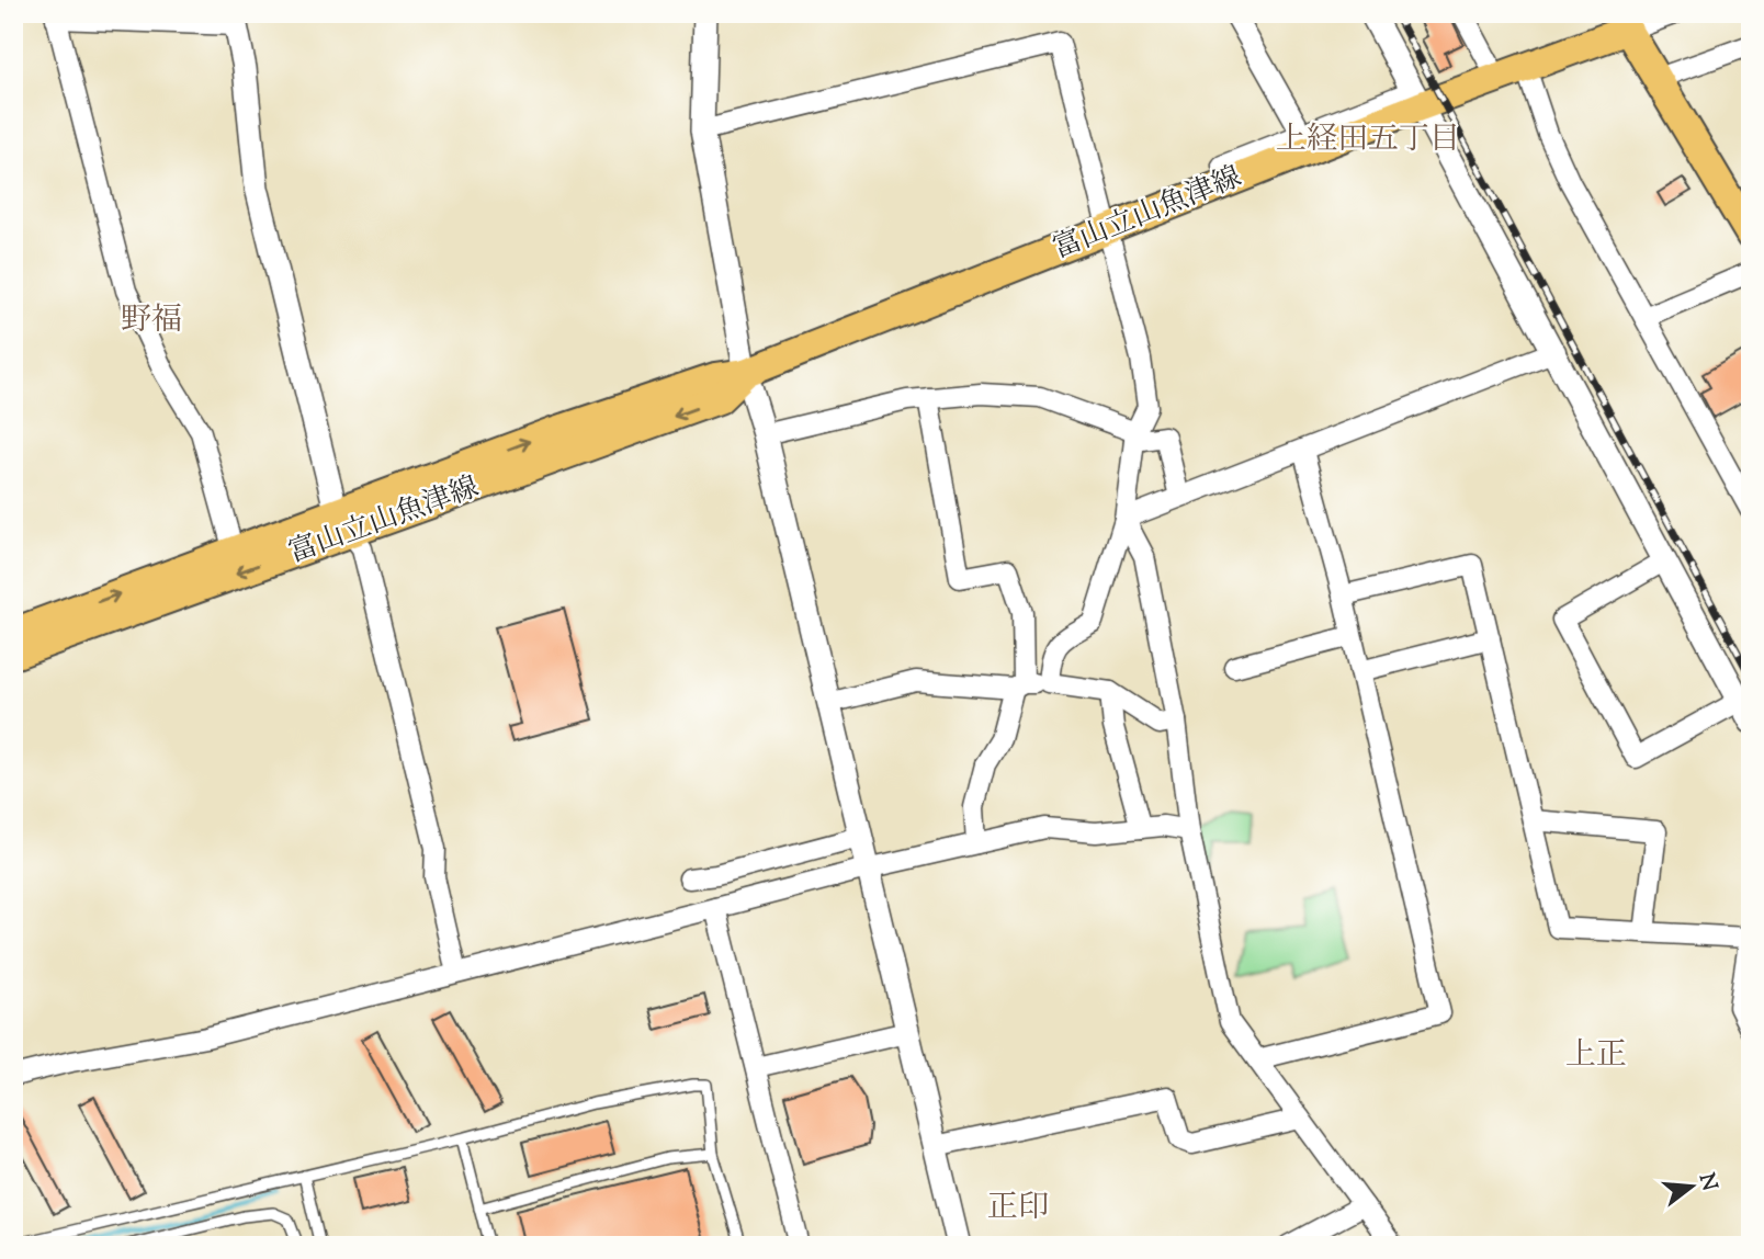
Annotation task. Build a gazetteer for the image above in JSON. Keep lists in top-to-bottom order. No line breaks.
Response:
{"streets":{"main road":["富山立山魚津線"]},"districts":["上経田五丁目","野福","上正","正印"],"north":"right"}
